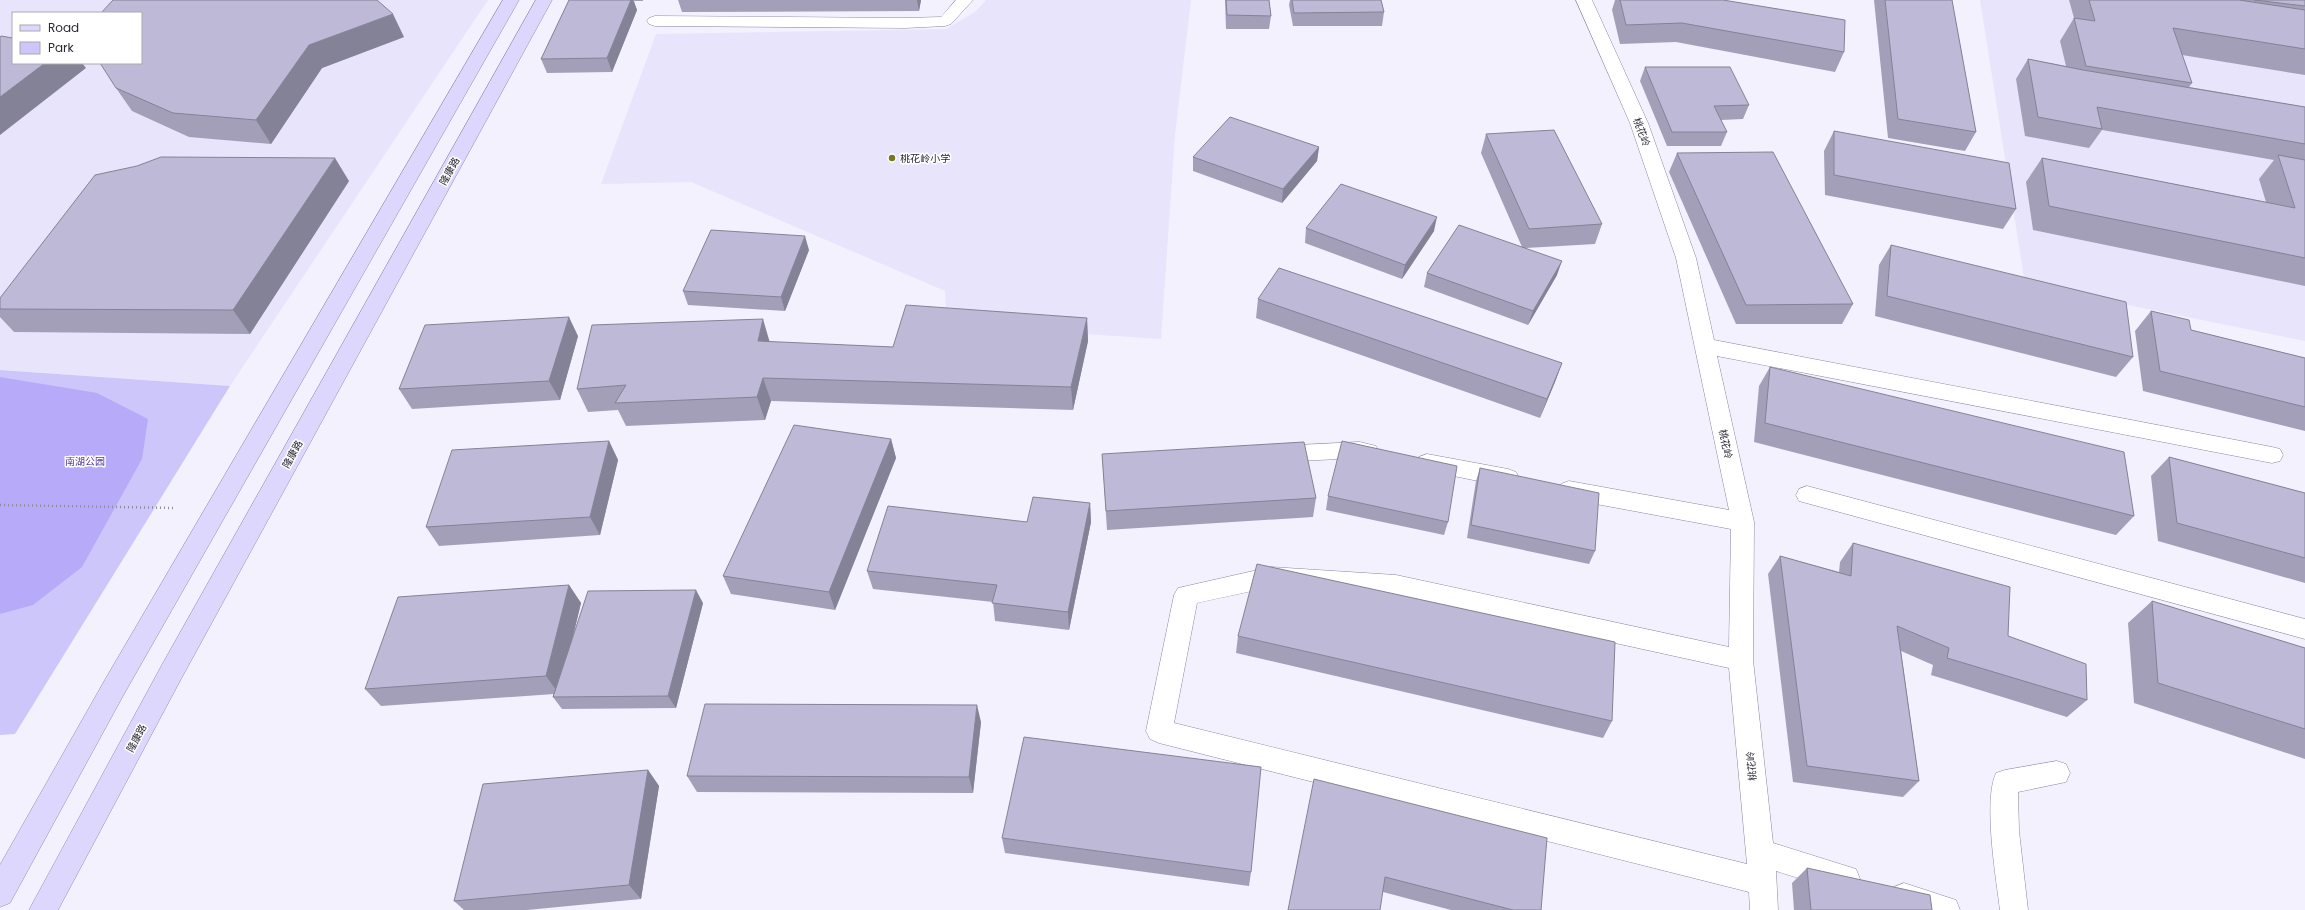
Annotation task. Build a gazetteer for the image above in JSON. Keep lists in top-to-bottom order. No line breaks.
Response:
{"streets":{"main road":["隆康路"],"street":["桃花岭"]},"parks":["南湖公园"],"places":["桃花岭小学"],"legend":["Road","Park"]}
